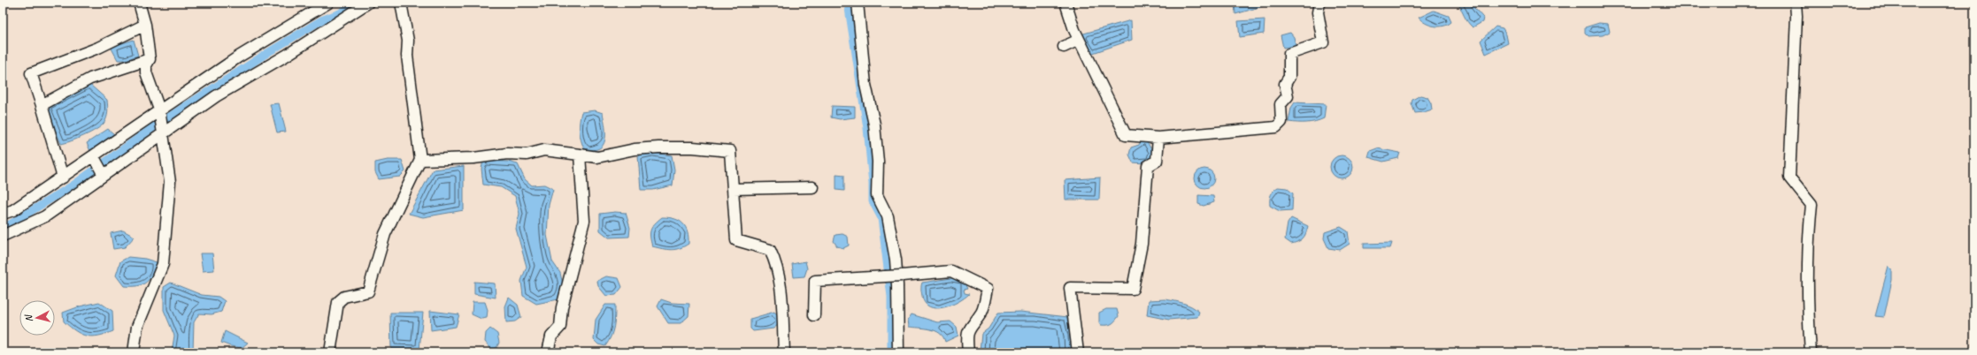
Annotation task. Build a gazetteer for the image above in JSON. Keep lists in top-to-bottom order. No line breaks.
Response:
{"north":"left"}
